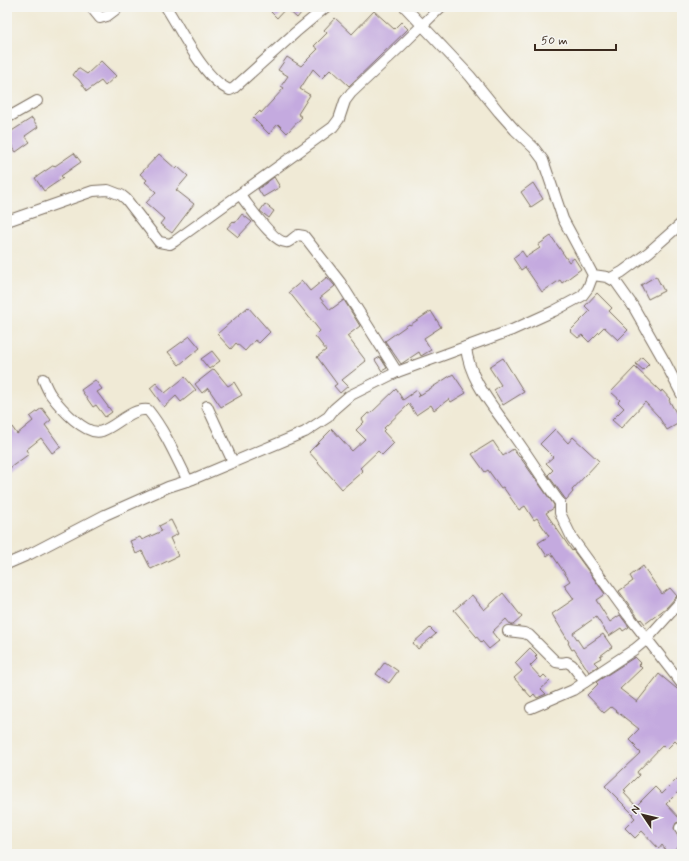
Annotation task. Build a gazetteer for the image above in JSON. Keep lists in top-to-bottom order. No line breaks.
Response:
{"scale_bar":"50 m","north":"top left"}
